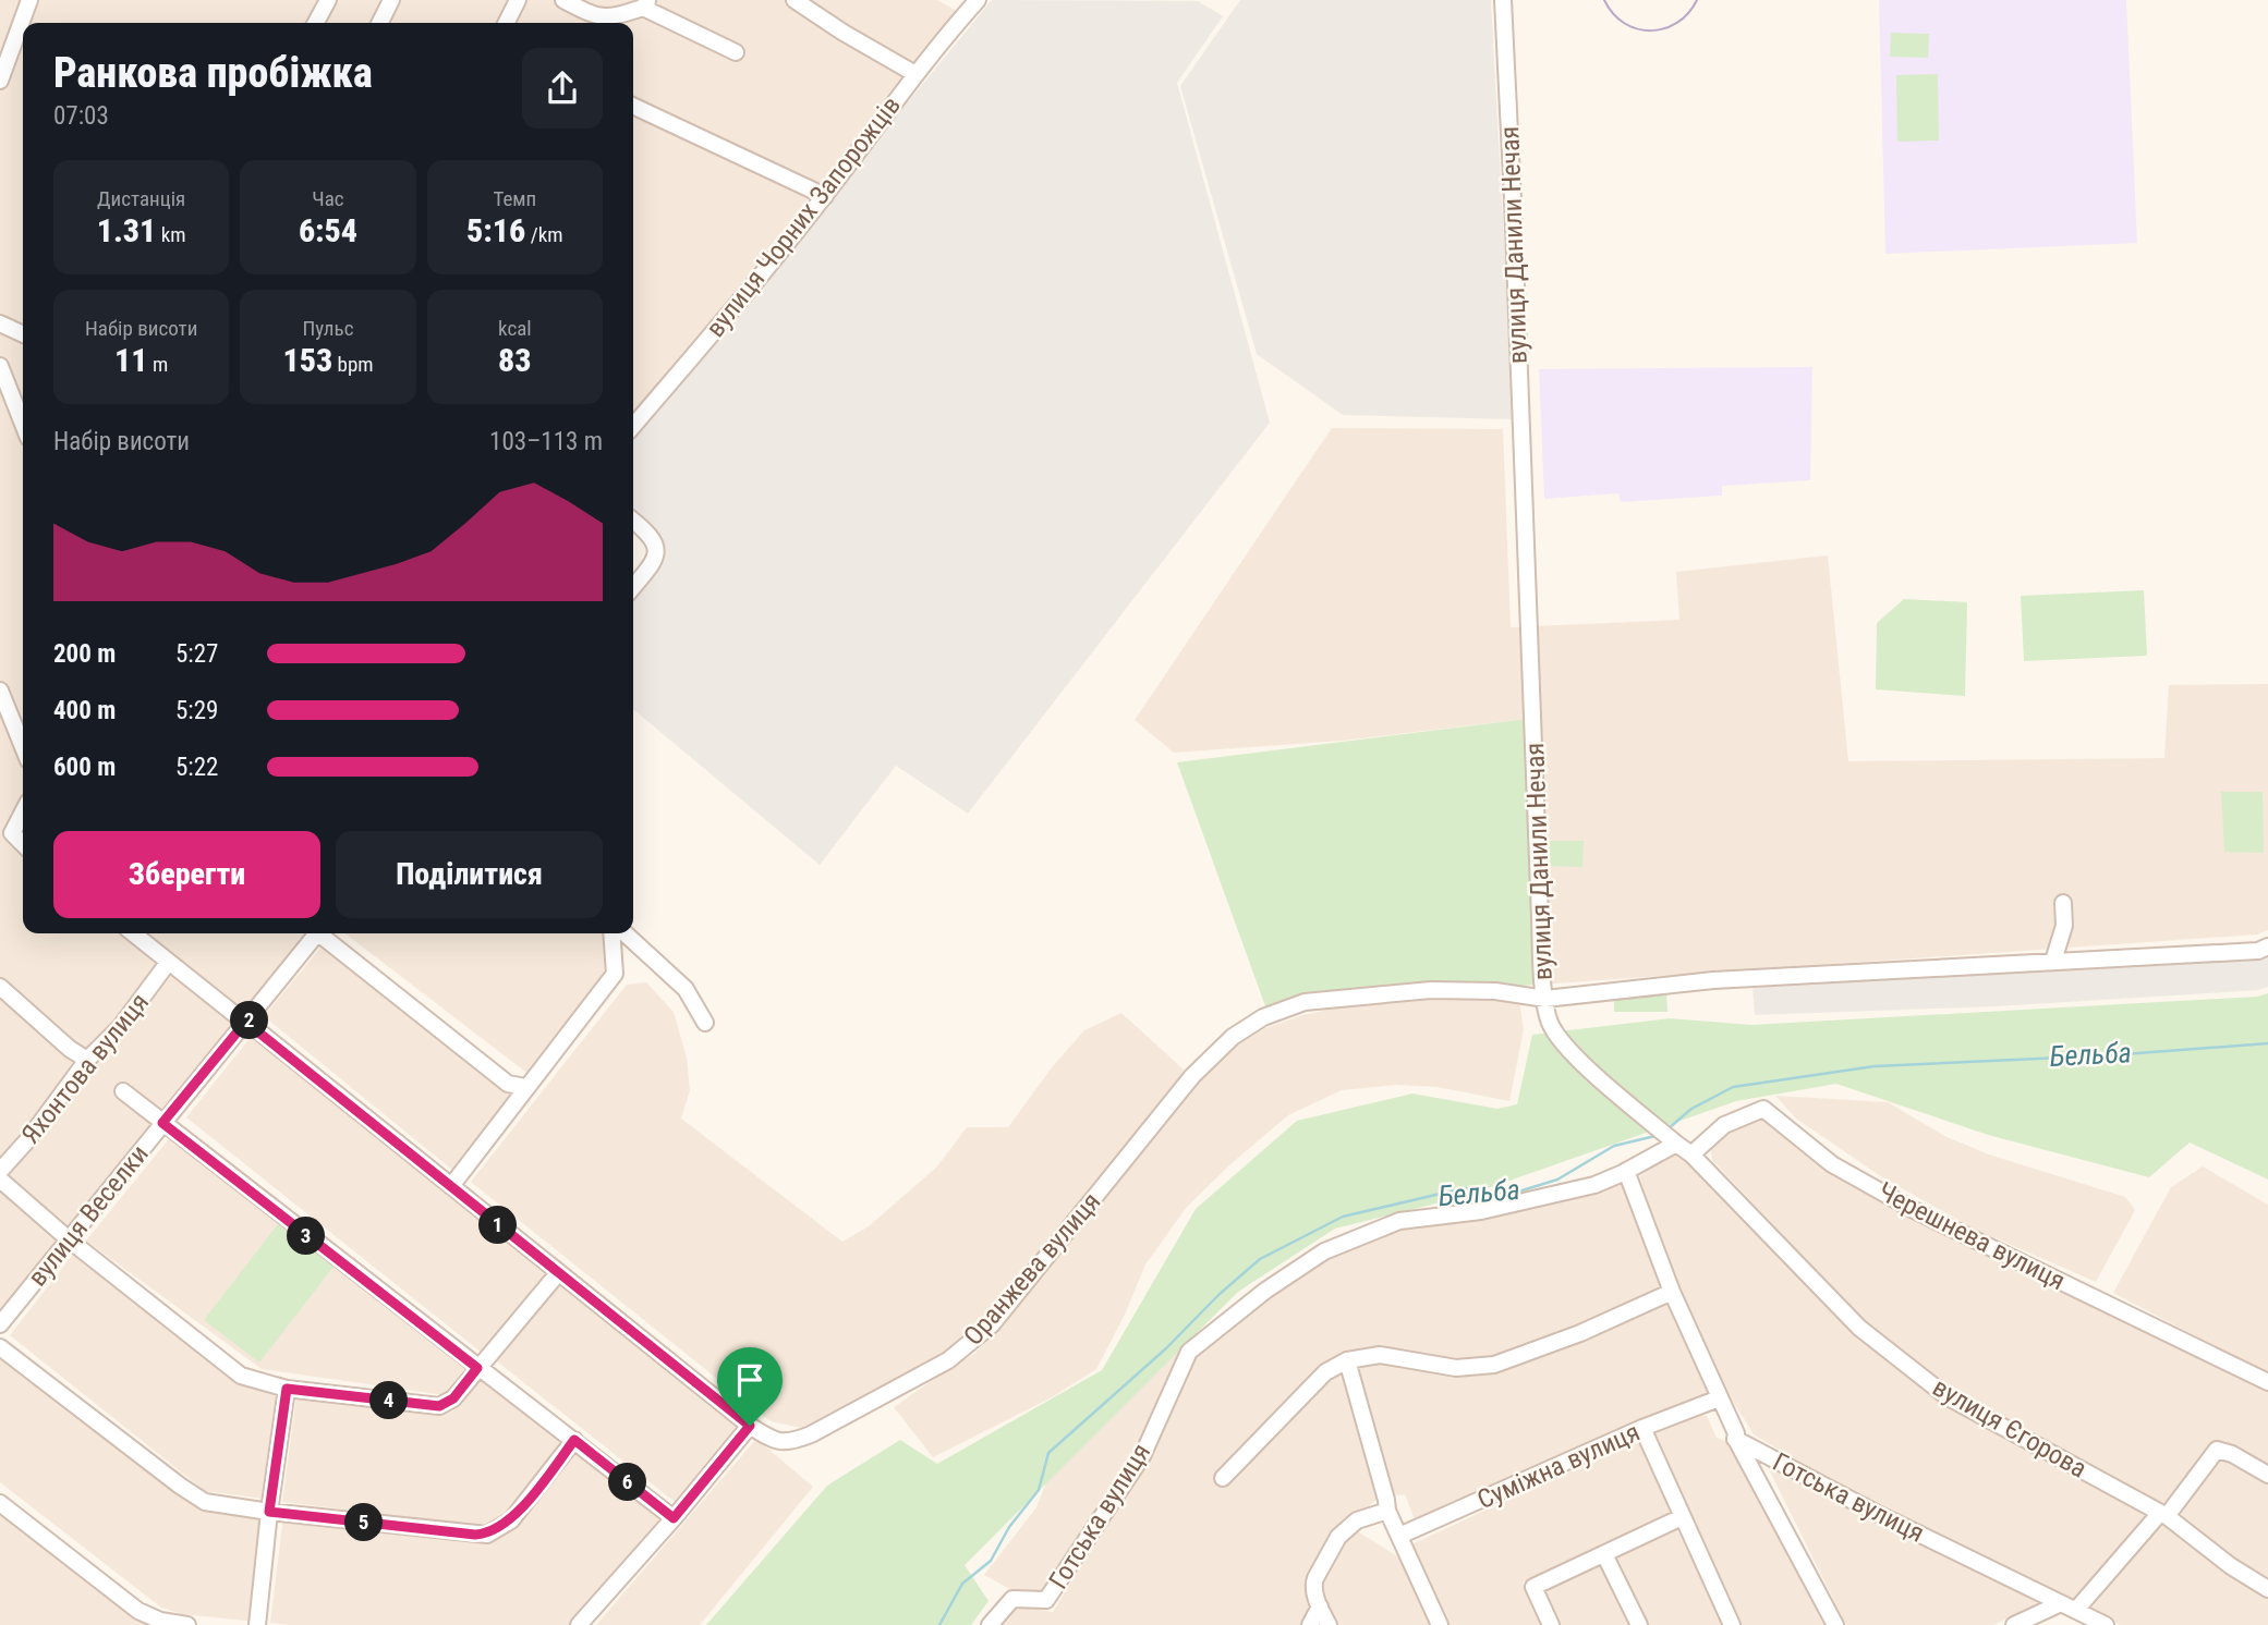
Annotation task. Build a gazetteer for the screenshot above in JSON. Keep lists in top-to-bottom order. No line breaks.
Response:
{"streets":{"street":["вулиця Чорних Запорожців","вулиця Данили Нечая","Яхонтова вулиця","вулиця Веселки","Черешнева вулиця","Оранжева вулиця","вулиця Єгорова","Суміжна вулиця","Готська вулиця"]},"crossings":[["вулиця Данили Нечая","Оранжева вулиця"],["вулиця Данили Нечая","вулиця Єгорова"],["Яхонтова вулиця","Оранжева вулиця"],["вулиця Веселки","Оранжева вулиця"],["Черешнева вулиця","вулиця Єгорова"],["Оранжева вулиця","вулиця Єгорова"],["вулиця Єгорова","Готська вулиця"]],"water":["Бельба"],"page":{"heading":["Ранкова пробіжка","07:03"],"stats":[["Дистанція","1.31 km"],["Час","6:54"],["Темп","5:16 /km"],["Набір висоти","11 m"],["Пульс","153 bpm"],["kcal","83"]],"chart":["Набір висоти","103–113 m"],"list":[{"name":"200 m","note":"5:27"},{"name":"400 m","note":"5:29"},{"name":"600 m","note":"5:22"}],"buttons":["Зберегти","Поділитися"],"pins":["2","1","3","4","6","5"]}}
